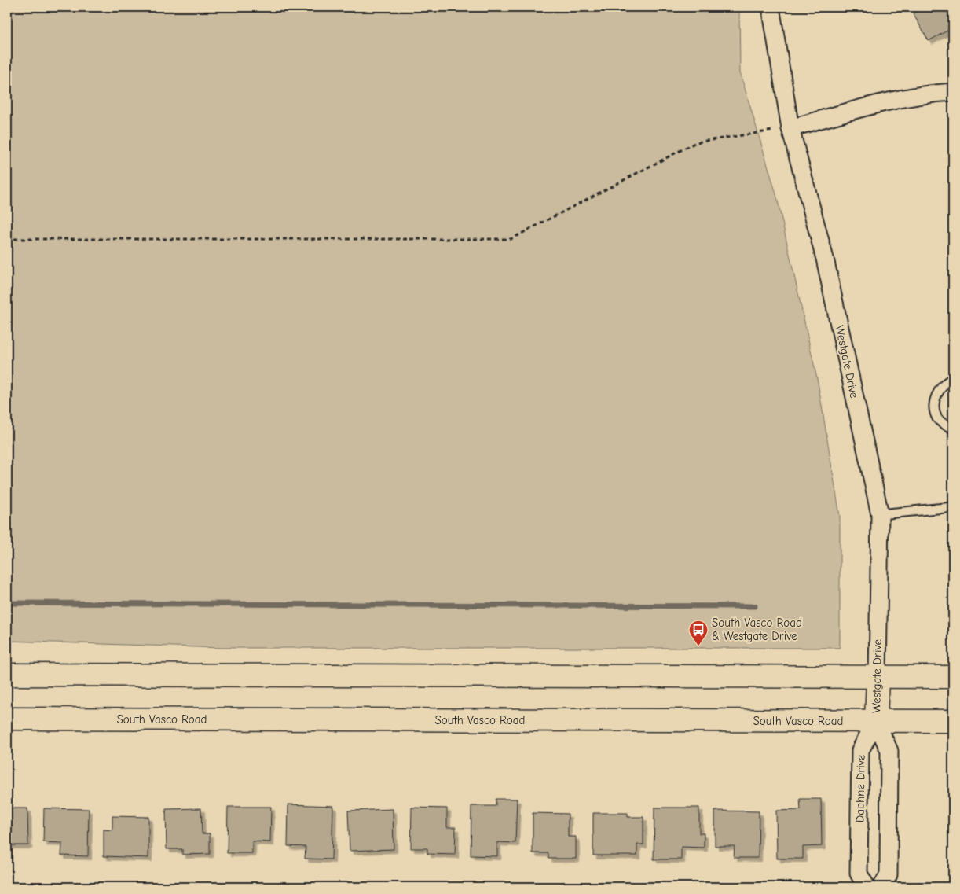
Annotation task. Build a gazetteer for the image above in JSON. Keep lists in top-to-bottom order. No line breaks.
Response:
{"streets":{"main road":["Westgate Drive","South Vasco Road"],"street":["Daphne Drive"]},"crossings":[["Westgate Drive","South Vasco Road"],["Westgate Drive","Daphne Drive"],["South Vasco Road","Daphne Drive"]],"places":{"bus stop":["South Vasco Road & Westgate Drive"]}}
